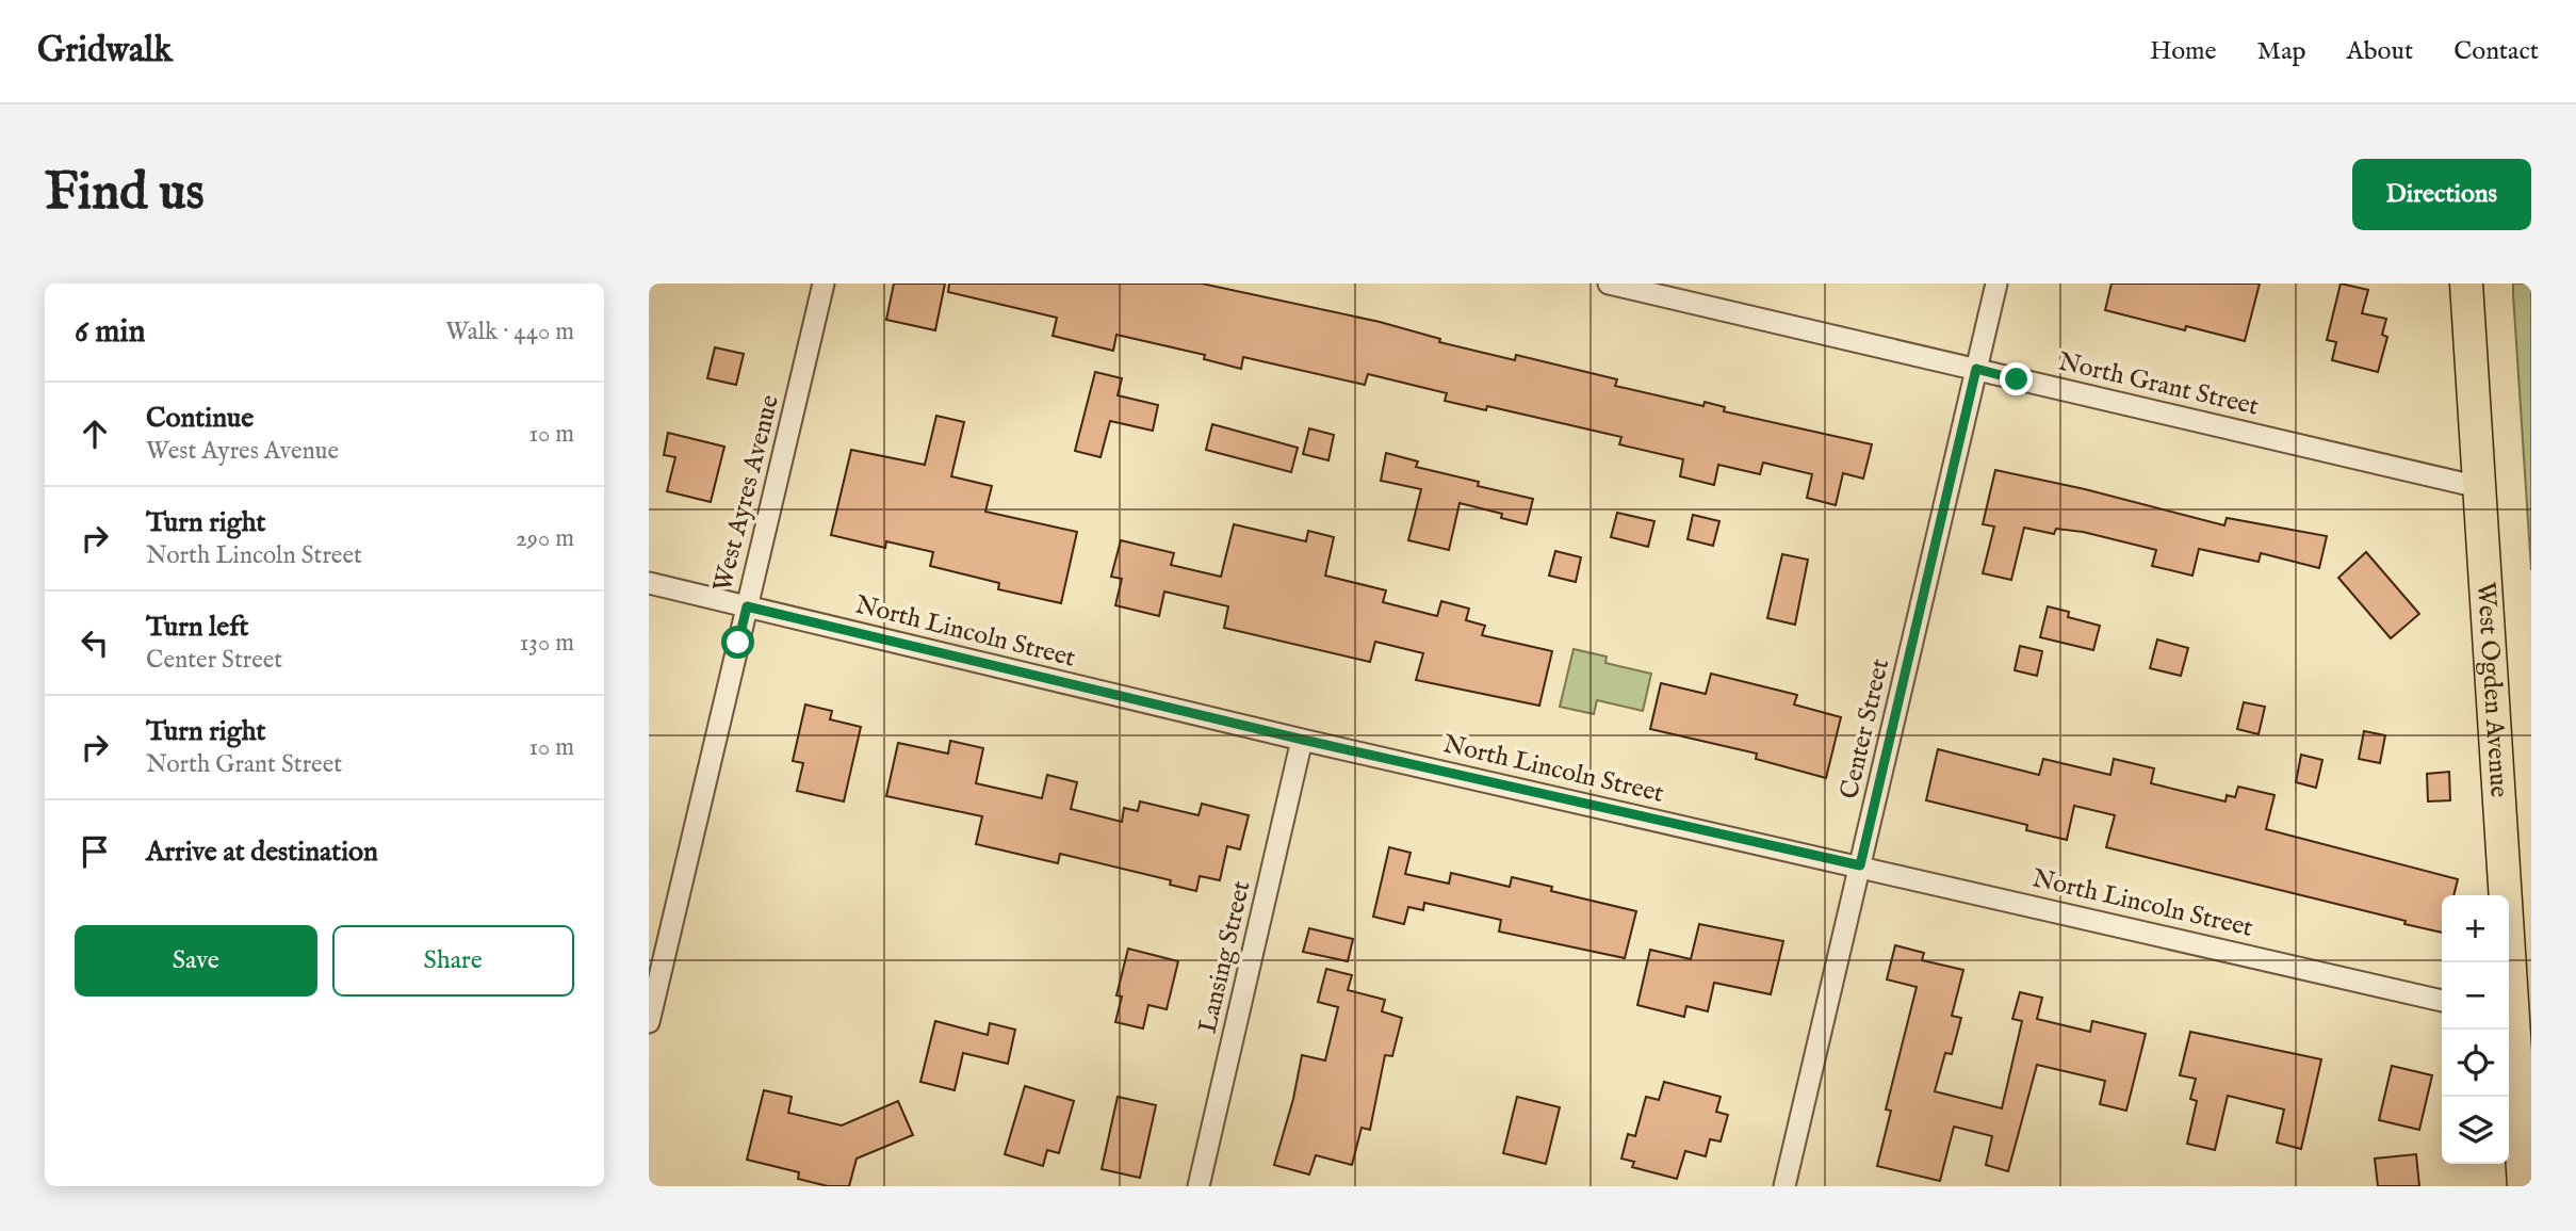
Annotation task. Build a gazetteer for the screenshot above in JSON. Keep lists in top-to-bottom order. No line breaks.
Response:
{"streets":{"main road":["West Ogden Avenue"],"street":["North Grant Street","West Ayres Avenue","North Lincoln Street","Center Street","Lansing Street"]},"crossings":[["North Grant Street","West Ogden Avenue"],["North Grant Street","Center Street"],["West Ayres Avenue","North Lincoln Street"],["North Lincoln Street","Center Street"],["North Lincoln Street","Lansing Street"]],"page":{"header":"Gridwalk","nav":["Home","Map","About","Contact"],"buttons":["Directions",["Save","Share"]],"title":"Find us","heading":["6 min","Walk · 440 m"],"list":[["Continue","West Ayres Avenue","10 m"],["Turn right","North Lincoln Street","290 m"],["Turn left","Center Street","130 m"],["Turn right","North Grant Street","10 m"],"Arrive at destination"],"map_buttons":["+","−"]}}
